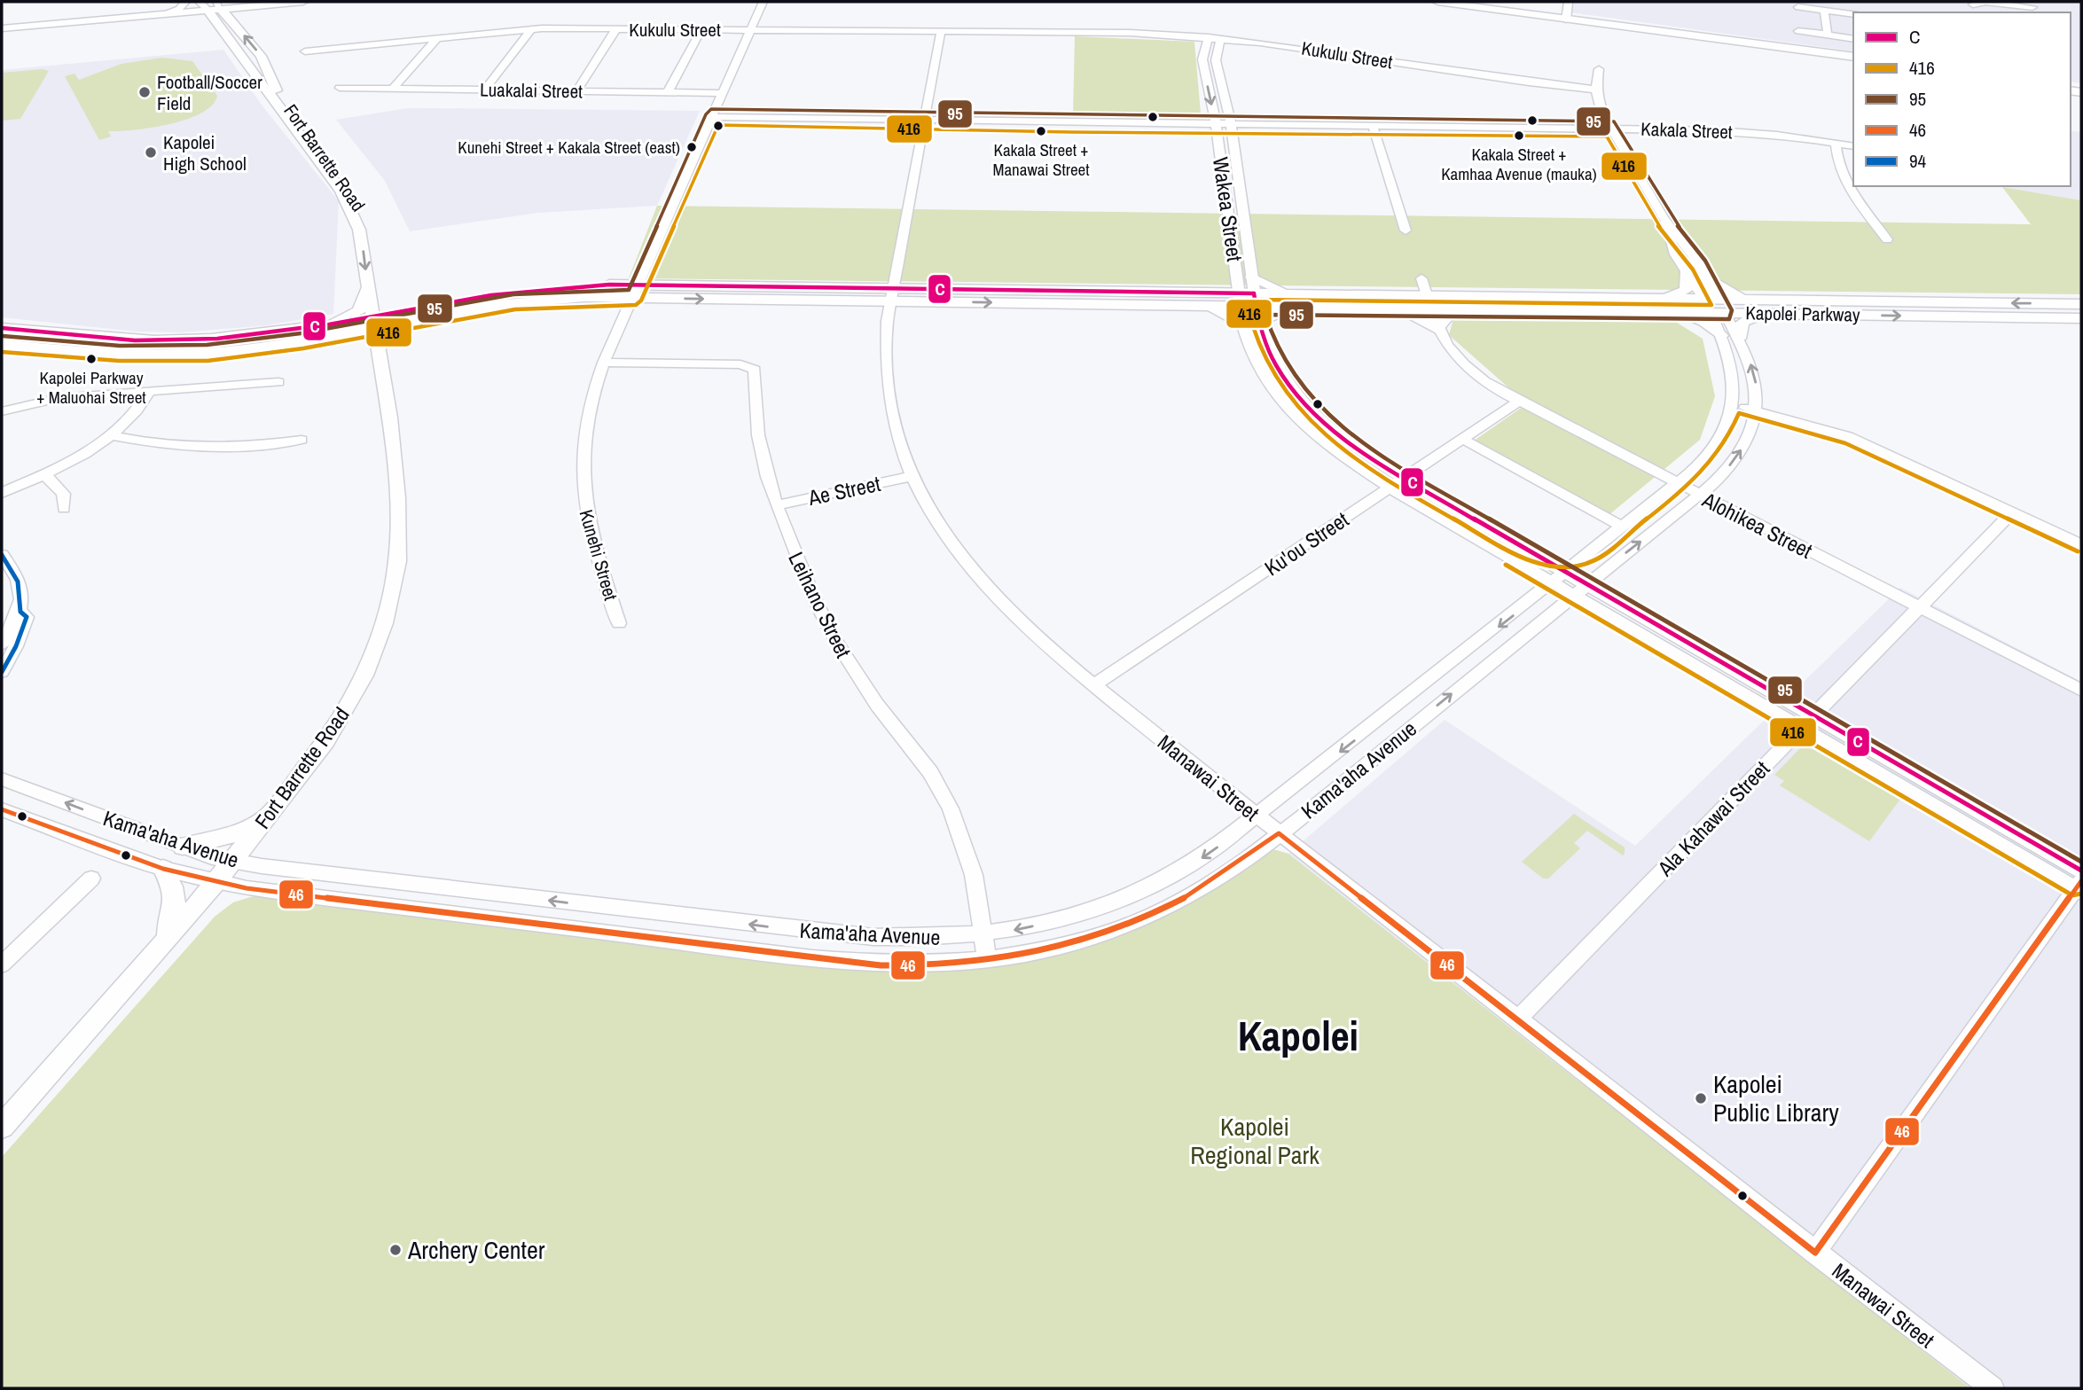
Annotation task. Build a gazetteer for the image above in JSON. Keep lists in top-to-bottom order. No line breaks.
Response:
{"streets":{"main road":["Fort Barrette Road","Kapolei Parkway"],"street":["Kukulu Street","Luakalai Street","Kakala Street","Wakea Street","Ae Street","Alohikea Street","Ku'ou Street","Kunehi Street","Leihano Street","Kama'aha Avenue","Manawai Street","Ala Kahawai Street"]},"crossings":[["Kukulu Street","Wakea Street"],["Kukulu Street","Kunehi Street"],["Kukulu Street","Manawai Street"],["Luakalai Street","Kunehi Street"],["Kakala Street","Wakea Street"],["Kakala Street","Kunehi Street"],["Kakala Street","Manawai Street"],["Fort Barrette Road","Kapolei Parkway"],["Fort Barrette Road","Kama'aha Avenue"],["Wakea Street","Kapolei Parkway"],["Wakea Street","Ku'ou Street"],["Wakea Street","Kama'aha Avenue"],["Wakea Street","Ala Kahawai Street"],["Kapolei Parkway","Alohikea Street"],["Kapolei Parkway","Kunehi Street"],["Kapolei Parkway","Kama'aha Avenue"],["Kapolei Parkway","Manawai Street"],["Ae Street","Leihano Street"],["Ae Street","Manawai Street"],["Alohikea Street","Ku'ou Street"],["Alohikea Street","Kama'aha Avenue"],["Alohikea Street","Ala Kahawai Street"],["Ku'ou Street","Manawai Street"],["Kunehi Street","Leihano Street"],["Leihano Street","Kama'aha Avenue"],["Kama'aha Avenue","Manawai Street"],["Manawai Street","Ala Kahawai Street"]],"districts":["Kapolei"],"parks":["Kapolei Regional Park"],"places":["Football/Soccer Field","Kakala Street + Manawai Street","Kakala Street + Kamhaa Avenue (mauka)","Kunehi Street + Kakala Street (east)","Kapolei High School","Kapolei Parkway + Maluohai Street","Kapolei Public Library","Archery Center"],"lines":["transit line 95","transit line 416","transit line C","transit line 94","transit line 46"],"legend":["C","416","95","46","94"]}
